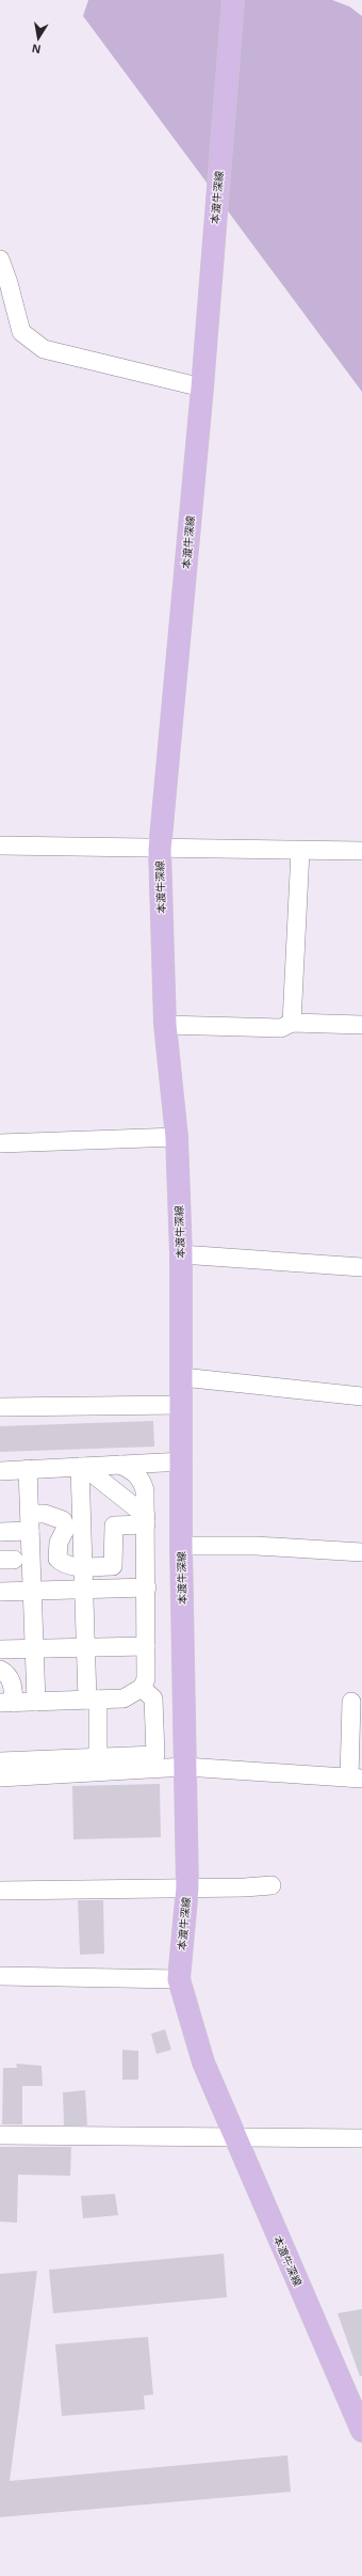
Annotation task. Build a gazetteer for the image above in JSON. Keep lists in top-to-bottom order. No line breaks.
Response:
{"streets":{"main road":["本渡牛深線"]},"north":"bottom"}
